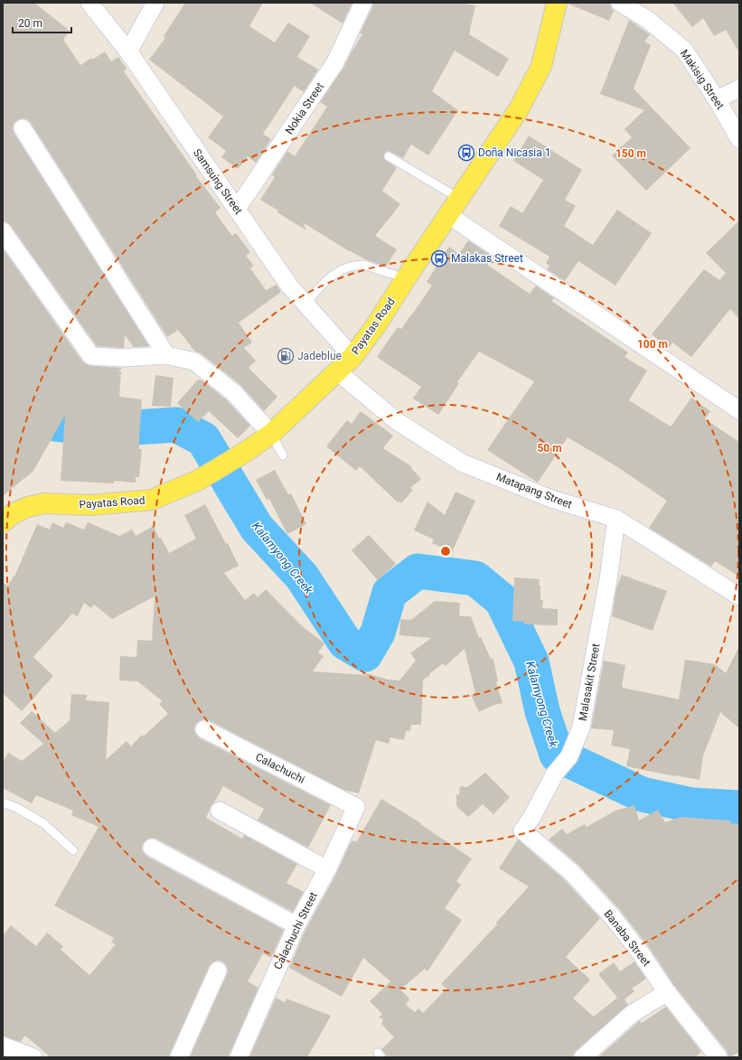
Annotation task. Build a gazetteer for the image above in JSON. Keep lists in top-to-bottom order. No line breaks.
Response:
{"streets":{"main road":["Payatas Road"],"street":["Makisig Street","Nokia Street","Samsung Street","Matapang Street","Malasakit Street","Calachuchi","Calachuchi Street","Banaba Street"]},"crossings":[["Nokia Street","Samsung Street"],["Samsung Street","Payatas Road"],["Payatas Road","Matapang Street"],["Matapang Street","Malasakit Street"],["Malasakit Street","Banaba Street"],["Calachuchi","Calachuchi Street"]],"water":["Kalamyong Creek"],"places":{"bus stop":["Doña Nicasia 1","Malakas Street"],"fuel station":["Jadeblue"]},"scale_bar":"20 m","rings":["150 m","100 m","50 m"]}
